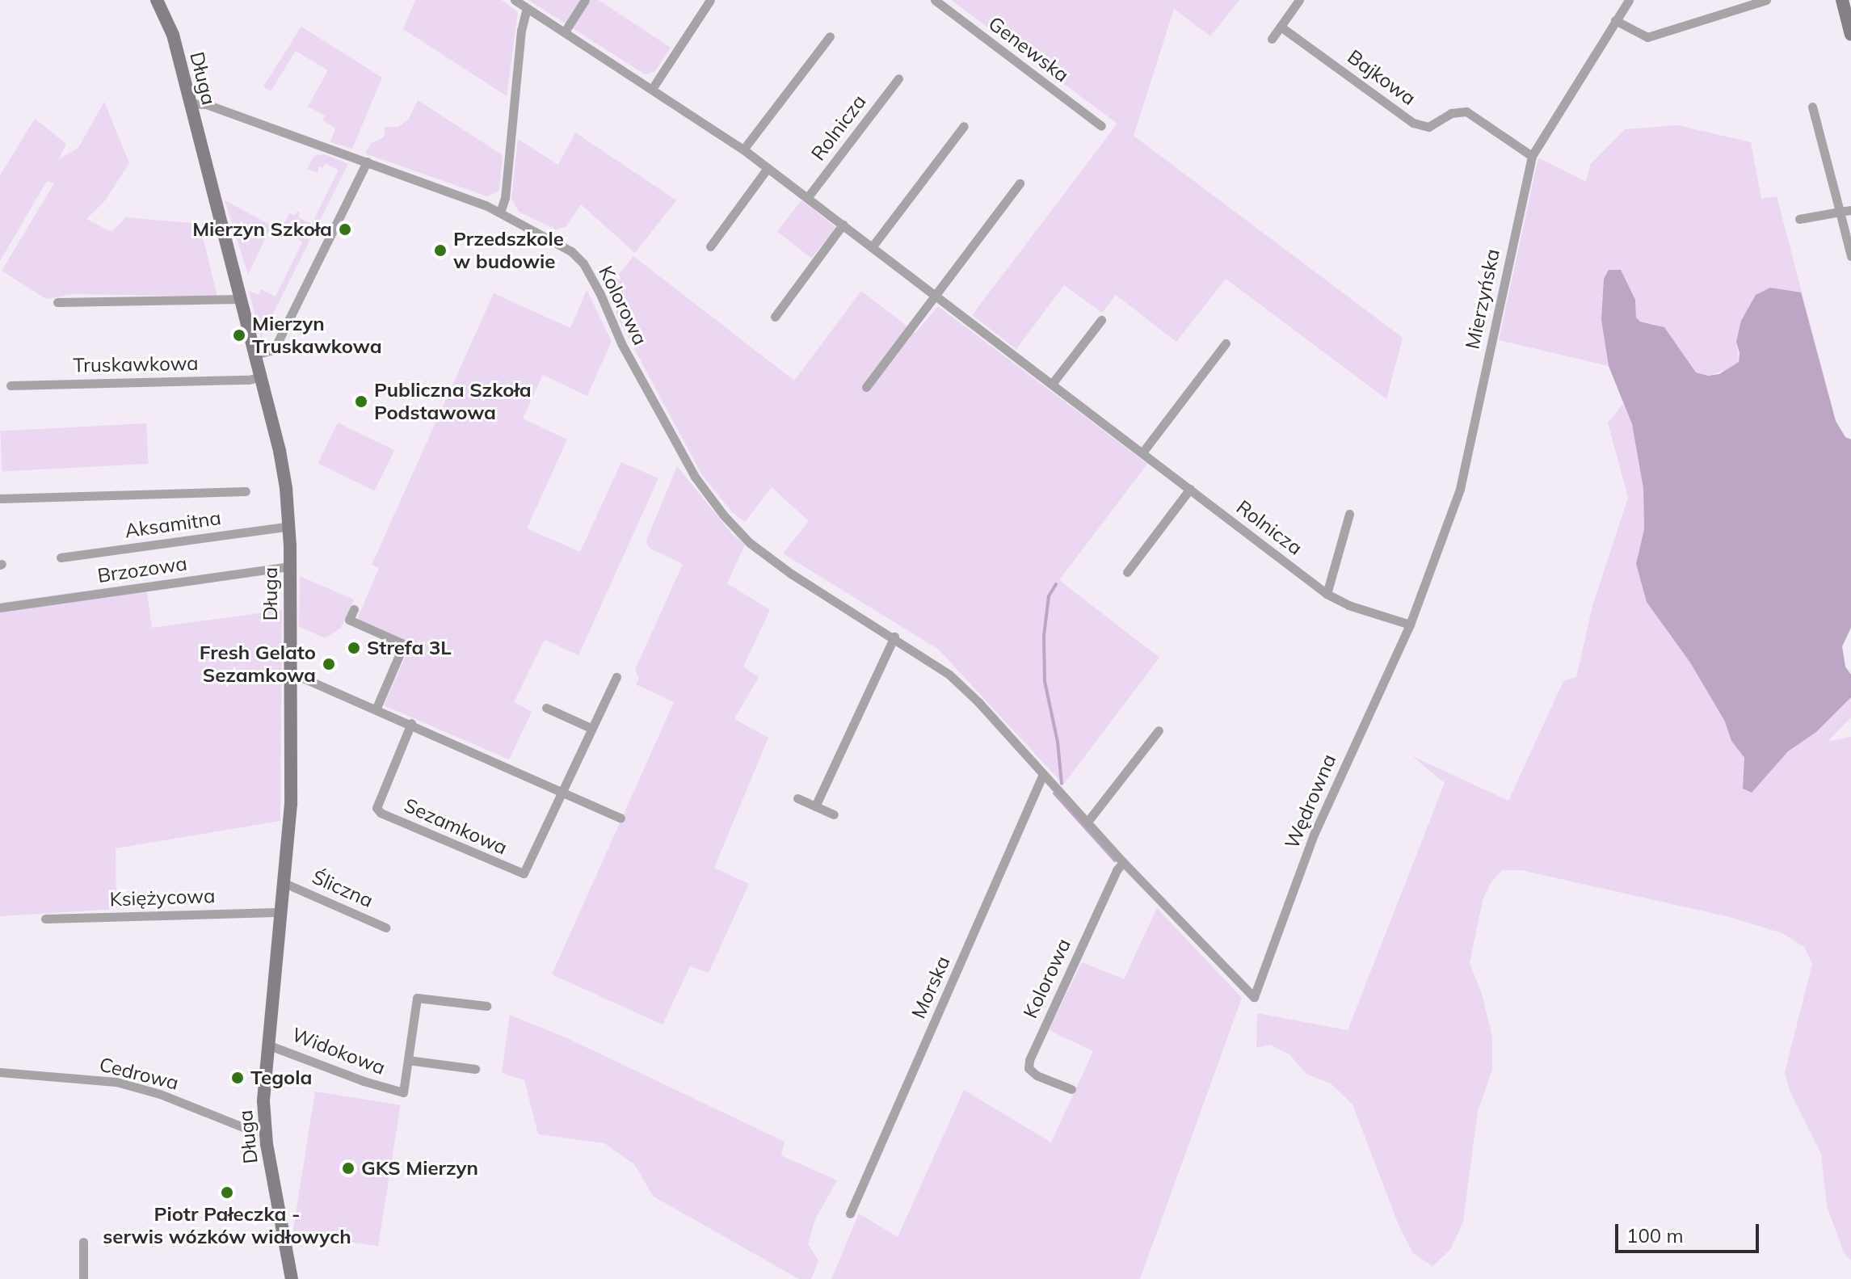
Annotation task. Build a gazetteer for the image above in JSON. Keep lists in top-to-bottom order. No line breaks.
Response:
{"streets":{"street":["Genewska","Bajkowa","Długa","Rolnicza","Mierzyńska","Kolorowa","Truskawkowa","Aksamitna","Brzozowa","Wędrowna","Sezamkowa","Śliczna","Księżycowa","Morska","Widokowa","Cedrowa"]},"crossings":[["Bajkowa","Mierzyńska"],["Długa","Kolorowa"],["Długa","Truskawkowa"],["Długa","Aksamitna"],["Długa","Brzozowa"],["Długa","Śliczna"],["Długa","Księżycowa"],["Długa","Widokowa"],["Długa","Cedrowa"],["Rolnicza","Mierzyńska"],["Rolnicza","Wędrowna"],["Mierzyńska","Wędrowna"],["Kolorowa","Wędrowna"],["Kolorowa","Morska"]],"places":["Mierzyn Szkoła","Przedszkole w budowie","Mierzyn Truskawkowa","Publiczna Szkoła Podstawowa","Strefa 3L","Fresh Gelato Sezamkowa","Tegola","GKS Mierzyn","Piotr Pałeczka - serwis wózków widłowych"],"scale_bar":"100 m"}
